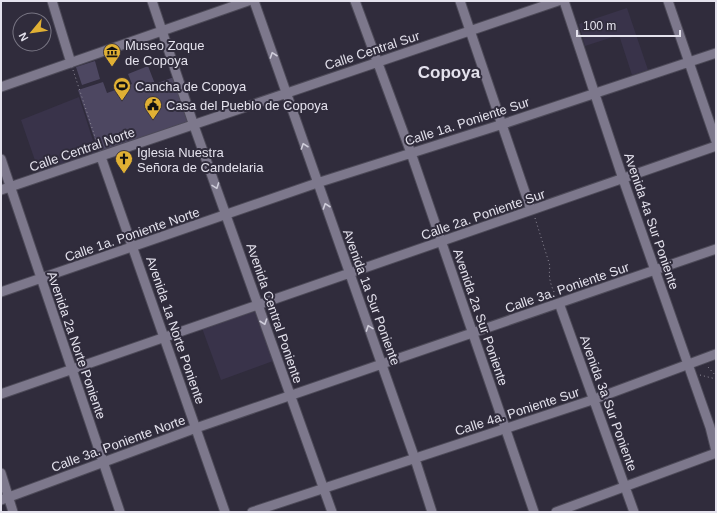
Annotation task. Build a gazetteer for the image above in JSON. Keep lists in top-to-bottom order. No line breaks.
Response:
{"streets":{"street":["Calle Central Sur","Calle 1a. Poniente Sur","Calle Central Norte","Calle 2a. Poniente Sur","Avenida 4a Sur Poniente","Calle 1a. Poniente Norte","Calle 3a. Poniente Sur","Avenida 1a Sur Poniente","Avenida Central Poniente","Avenida 2a Sur Poniente","Avenida 1a Norte Poniente","Avenida 2a Norte Poniente","Avenida 3a Sur Poniente","Calle 4a. Poniente Sur","Calle 3a. Poniente Norte"]},"crossings":[["Calle Central Sur","Calle Central Norte"],["Calle Central Sur","Avenida 1a Sur Poniente"],["Calle Central Sur","Avenida Central Poniente"],["Calle Central Sur","Avenida 2a Sur Poniente"],["Calle 1a. Poniente Sur","Avenida 4a Sur Poniente"],["Calle 1a. Poniente Sur","Calle 1a. Poniente Norte"],["Calle 1a. Poniente Sur","Avenida 1a Sur Poniente"],["Calle 1a. Poniente Sur","Avenida Central Poniente"],["Calle 1a. Poniente Sur","Avenida 2a Sur Poniente"],["Calle Central Norte","Avenida Central Poniente"],["Calle Central Norte","Avenida 1a Norte Poniente"],["Calle Central Norte","Avenida 2a Norte Poniente"],["Calle 2a. Poniente Sur","Avenida 4a Sur Poniente"],["Calle 2a. Poniente Sur","Avenida 1a Sur Poniente"],["Calle 2a. Poniente Sur","Avenida Central Poniente"],["Calle 2a. Poniente Sur","Avenida 2a Sur Poniente"],["Calle 2a. Poniente Sur","Avenida 1a Norte Poniente"],["Calle 2a. Poniente Sur","Avenida 2a Norte Poniente"],["Avenida 4a Sur Poniente","Calle 3a. Poniente Sur"],["Avenida 4a Sur Poniente","Calle 4a. Poniente Sur"],["Calle 1a. Poniente Norte","Avenida Central Poniente"],["Calle 1a. Poniente Norte","Avenida 1a Norte Poniente"],["Calle 1a. Poniente Norte","Avenida 2a Norte Poniente"],["Calle 3a. Poniente Sur","Avenida 1a Sur Poniente"],["Calle 3a. Poniente Sur","Avenida Central Poniente"],["Calle 3a. Poniente Sur","Avenida 2a Sur Poniente"],["Calle 3a. Poniente Sur","Avenida 3a Sur Poniente"],["Calle 3a. Poniente Sur","Calle 3a. Poniente Norte"],["Avenida 1a Sur Poniente","Calle 4a. Poniente Sur"],["Avenida Central Poniente","Calle 4a. Poniente Sur"],["Avenida Central Poniente","Calle 3a. Poniente Norte"],["Avenida 2a Sur Poniente","Calle 4a. Poniente Sur"],["Avenida 1a Norte Poniente","Calle 3a. Poniente Norte"],["Avenida 2a Norte Poniente","Calle 3a. Poniente Norte"],["Avenida 3a Sur Poniente","Calle 4a. Poniente Sur"]],"one_way":["Avenida 1a Sur Poniente","Avenida Central Poniente"],"districts":["Copoya"],"places":{"museum":["Museo Zoque de Copoya"],"sports":["Cancha de Copoya"],"public building":["Casa del Pueblo de Copoya"],"church":["Iglesia Nuestra Señora de Candelaria"]},"scale_bar":"100 m","north":"bottom left"}
